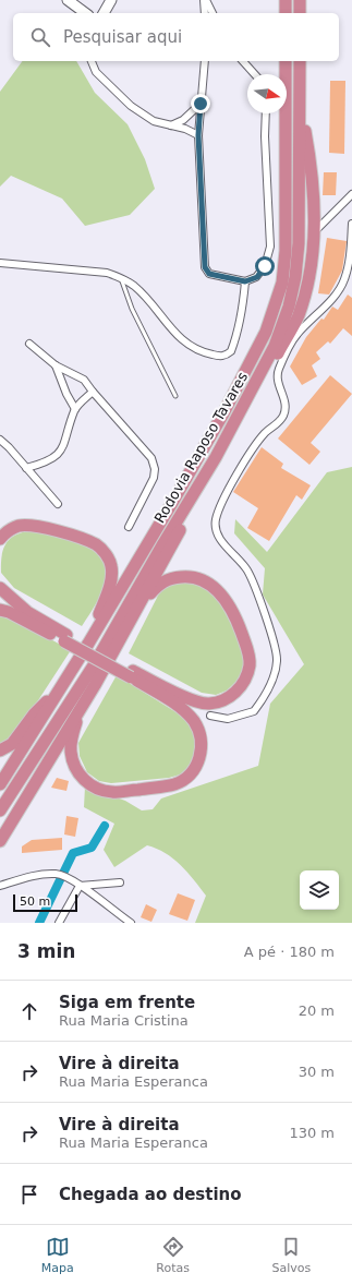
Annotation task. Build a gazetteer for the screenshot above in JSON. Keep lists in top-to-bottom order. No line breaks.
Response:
{"streets":{"highway":["Rodovia Raposo Tavares"]},"scale_bar":"50 m","north":"right","page":{"search":"Pesquisar aqui","scale":"50 m","heading":["3 min","A pé · 180 m"],"list":[["Siga em frente","Rua Maria Cristina","20 m"],["Vire à direita","Rua Maria Esperanca","30 m"],["Vire à direita","Rua Maria Esperanca","130 m"],"Chegada ao destino"],"nav":["Mapa","Rotas","Salvos"]}}
